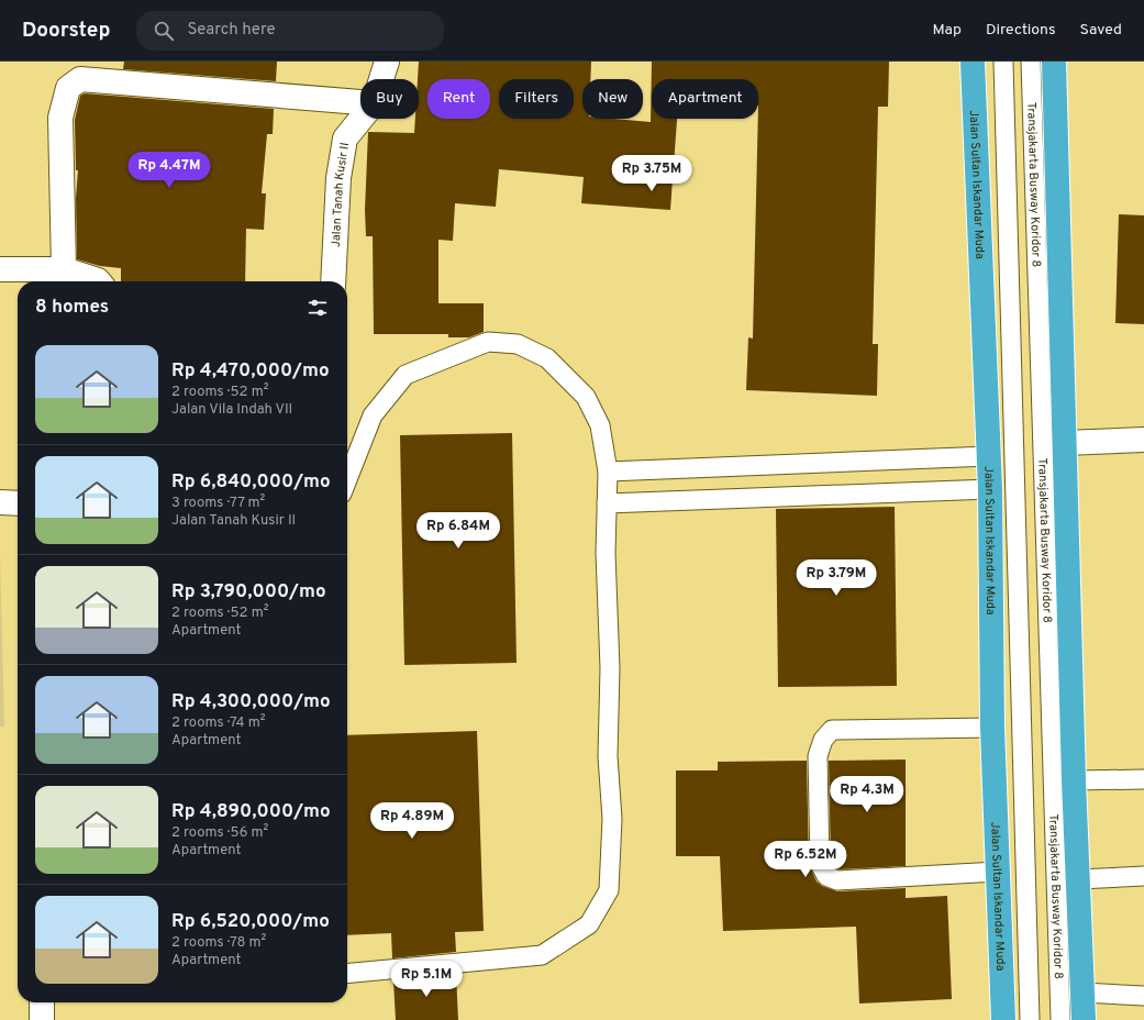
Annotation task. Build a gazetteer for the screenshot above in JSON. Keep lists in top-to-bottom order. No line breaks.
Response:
{"streets":{"highway":["Jalan Sultan Iskandar Muda"],"street":["Jalan Tanah Kusir II"],"lane":["Transjakarta Busway Koridor 8"]},"page":{"header":"Doorstep","search":"Search here","nav":["Map","Directions","Saved"],"chip":["Buy","Rent","Filters","New","Apartment"],"price":["Rp 4.47M","Rp 3.75M","Rp 6.84M","Rp 3.79M","Rp 4.3M","Rp 4.89M","Rp 6.52M","Rp 5.1M"],"heading":"8 homes","list":[{"name":"Rp 4,470,000/mo","note":"2 rooms · 52 m² · Jalan Vila Indah VII"},{"name":"Rp 6,840,000/mo","note":"3 rooms · 77 m² · Jalan Tanah Kusir II"},{"name":"Rp 3,790,000/mo","note":"2 rooms · 52 m² · Apartment"},{"name":"Rp 4,300,000/mo","note":"2 rooms · 74 m² · Apartment"},{"name":"Rp 4,890,000/mo","note":"2 rooms · 56 m² · Apartment"},{"name":"Rp 6,520,000/mo","note":"2 rooms · 78 m² · Apartment"}]}}
